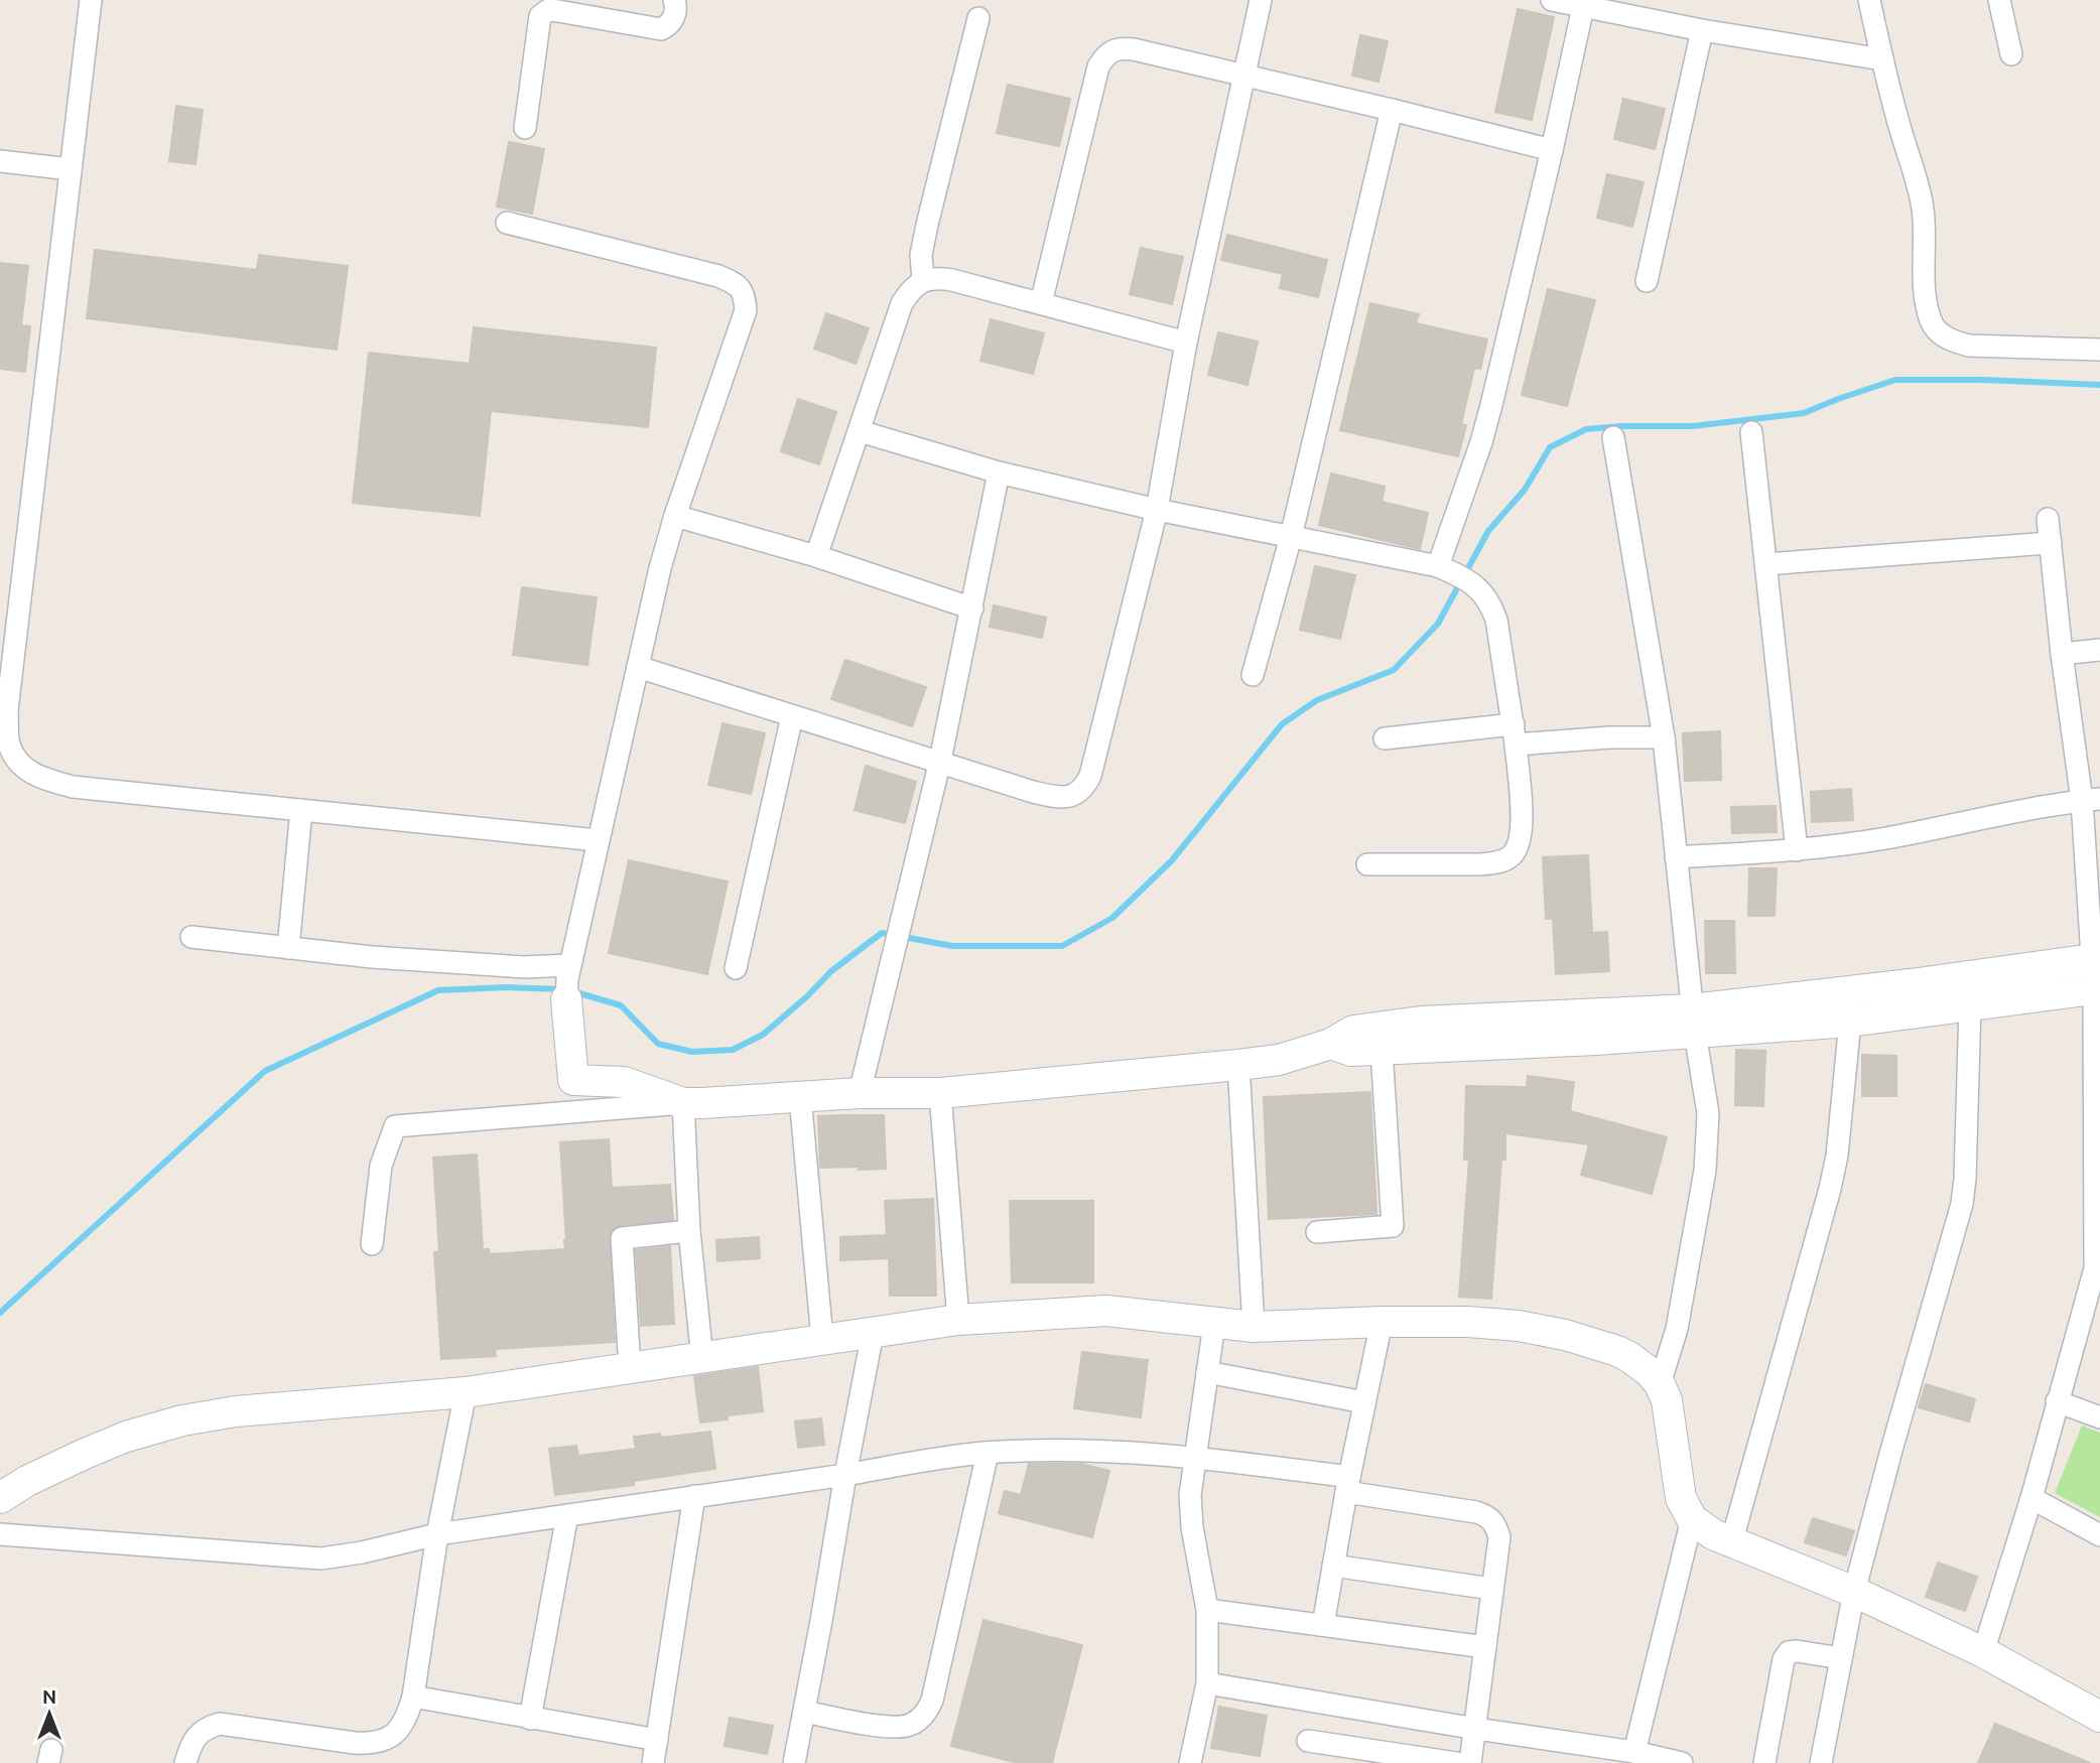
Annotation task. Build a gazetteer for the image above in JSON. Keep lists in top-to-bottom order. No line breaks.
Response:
{"north":"top"}
